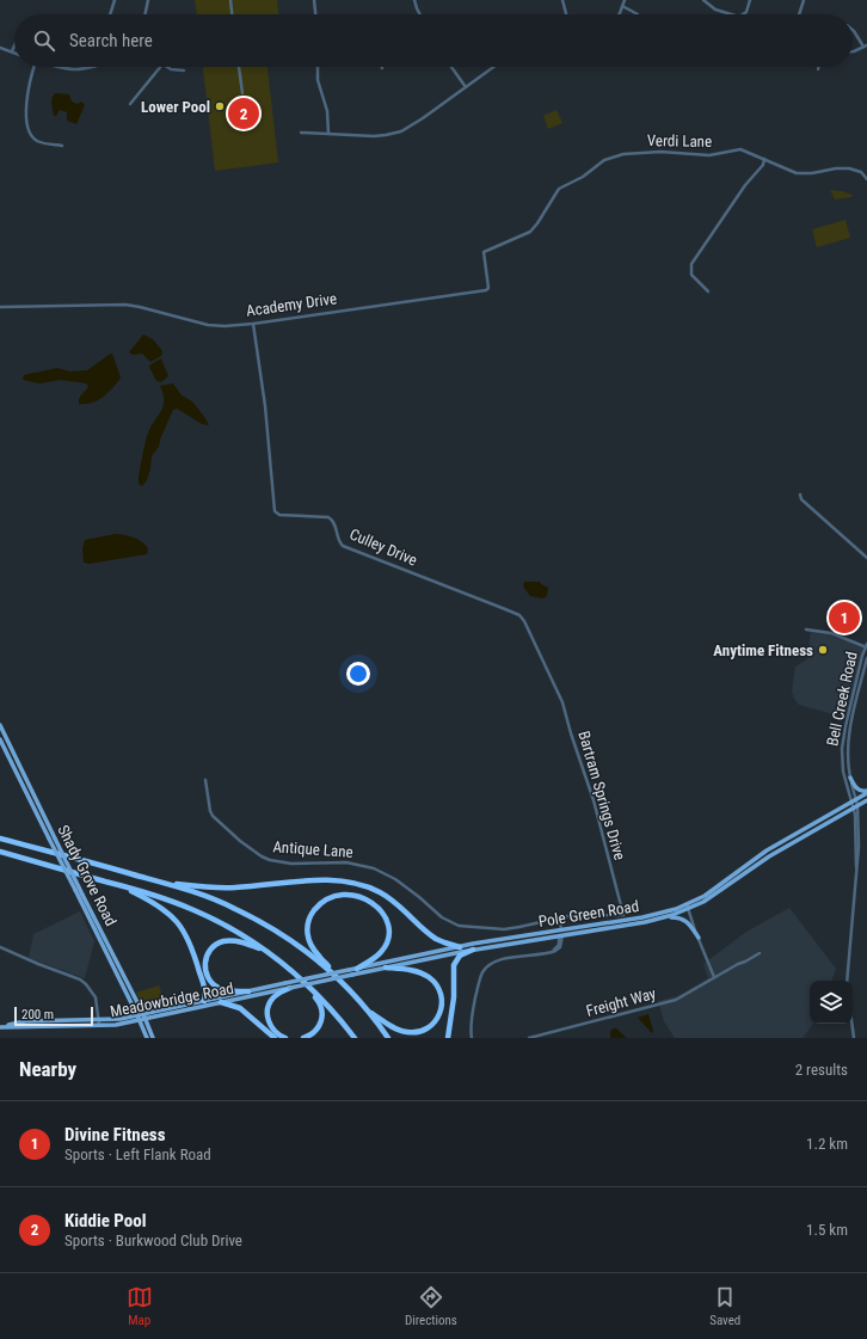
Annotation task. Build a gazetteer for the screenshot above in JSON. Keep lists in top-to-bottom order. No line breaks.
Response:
{"streets":{"main road":["Shady Grove Road","Pole Green Road","Meadowbridge Road"],"street":["Verdi Lane","Academy Drive","Culley Drive","Bell Creek Road","Bartram Springs Drive","Antique Lane","Freight Way"]},"crossings":[["Verdi Lane","Academy Drive"],["Academy Drive","Culley Drive"],["Culley Drive","Bartram Springs Drive"],["Bell Creek Road","Pole Green Road"],["Bartram Springs Drive","Antique Lane"],["Shady Grove Road","Meadowbridge Road"],["Pole Green Road","Meadowbridge Road"]],"places":["Lower Pool","Anytime Fitness"],"scale_bar":"200 m","page":{"search":"Search here","pins":["2","1"],"scale":"200 m","heading":["Nearby","2 results"],"list":[{"mark":"1","name":"Divine Fitness","note":"Sports · Left Flank Road","value":"1.2 km"},{"mark":"2","name":"Kiddie Pool","note":"Sports · Burkwood Club Drive","value":"1.5 km"}],"nav":["Map","Directions","Saved"]}}
